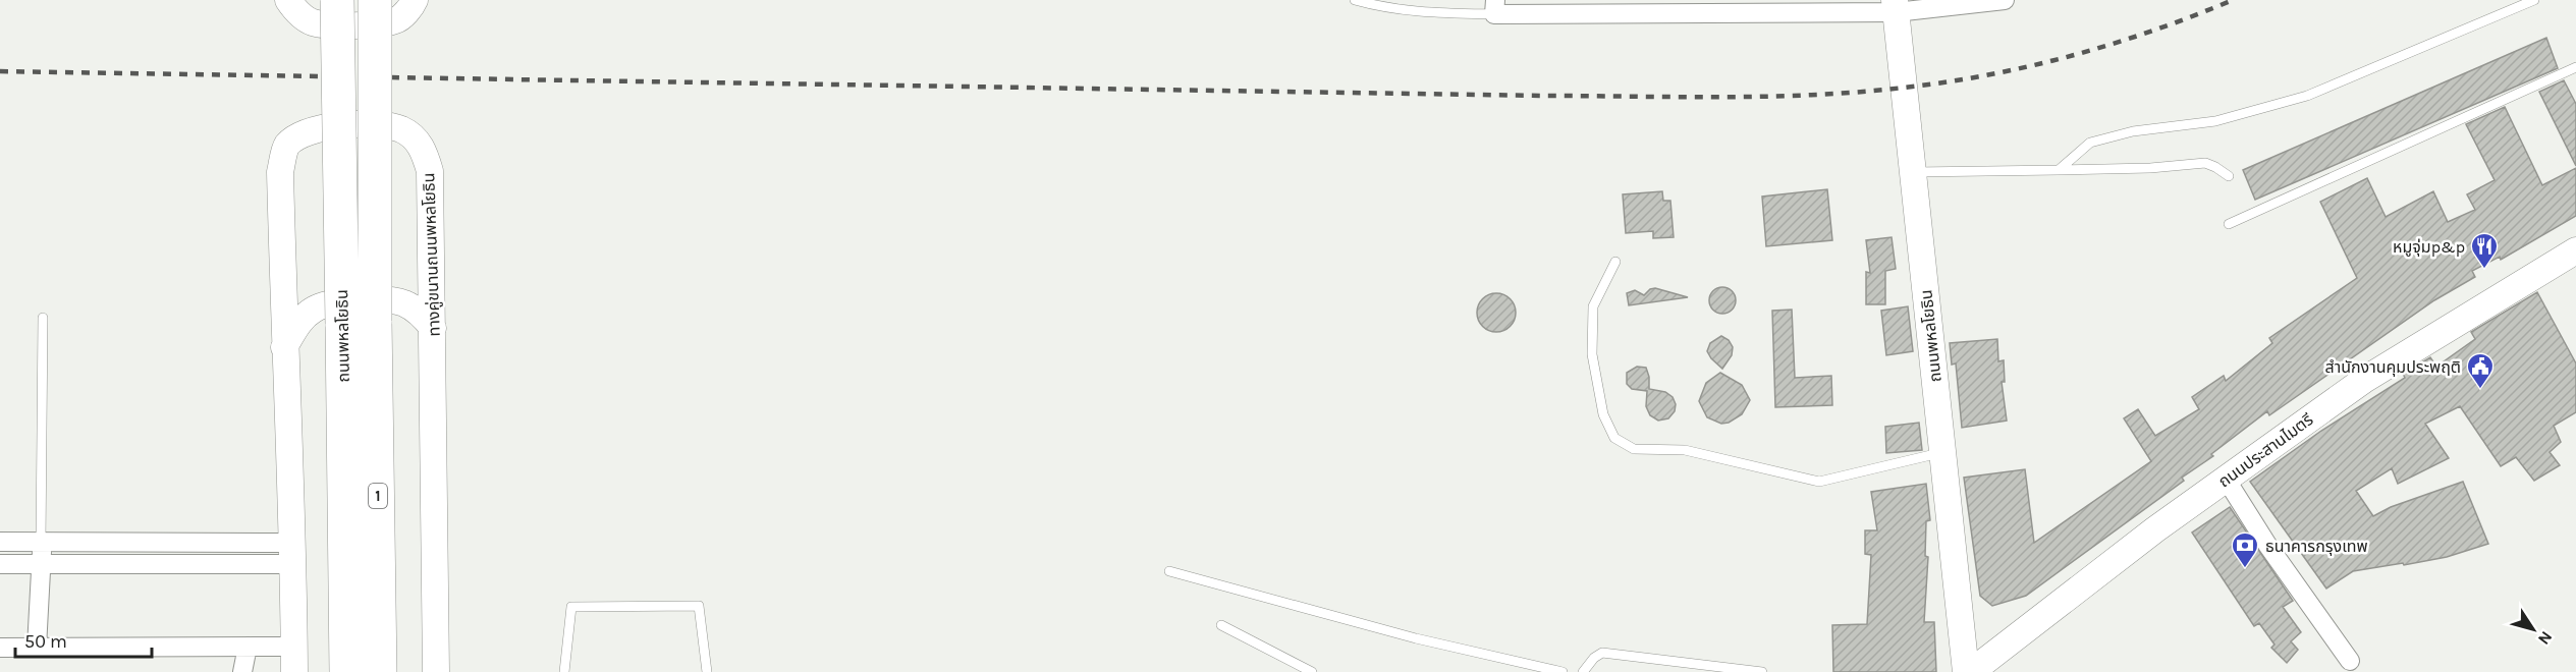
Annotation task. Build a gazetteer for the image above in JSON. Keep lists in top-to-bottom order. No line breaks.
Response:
{"streets":{"highway":["ถนนพหลโยธิน","1"],"main road":["ทางคู่ขนานถนนพหลโยธิน","ถนนประสานไมตรี"]},"places":{"restaurant":["หมูจุ่มp&p"],"public building":["สำนักงานคุมประพฤติ"],"bank":["ธนาคารกรุงเทพ"]},"scale_bar":"50 m","north":"bottom right"}
